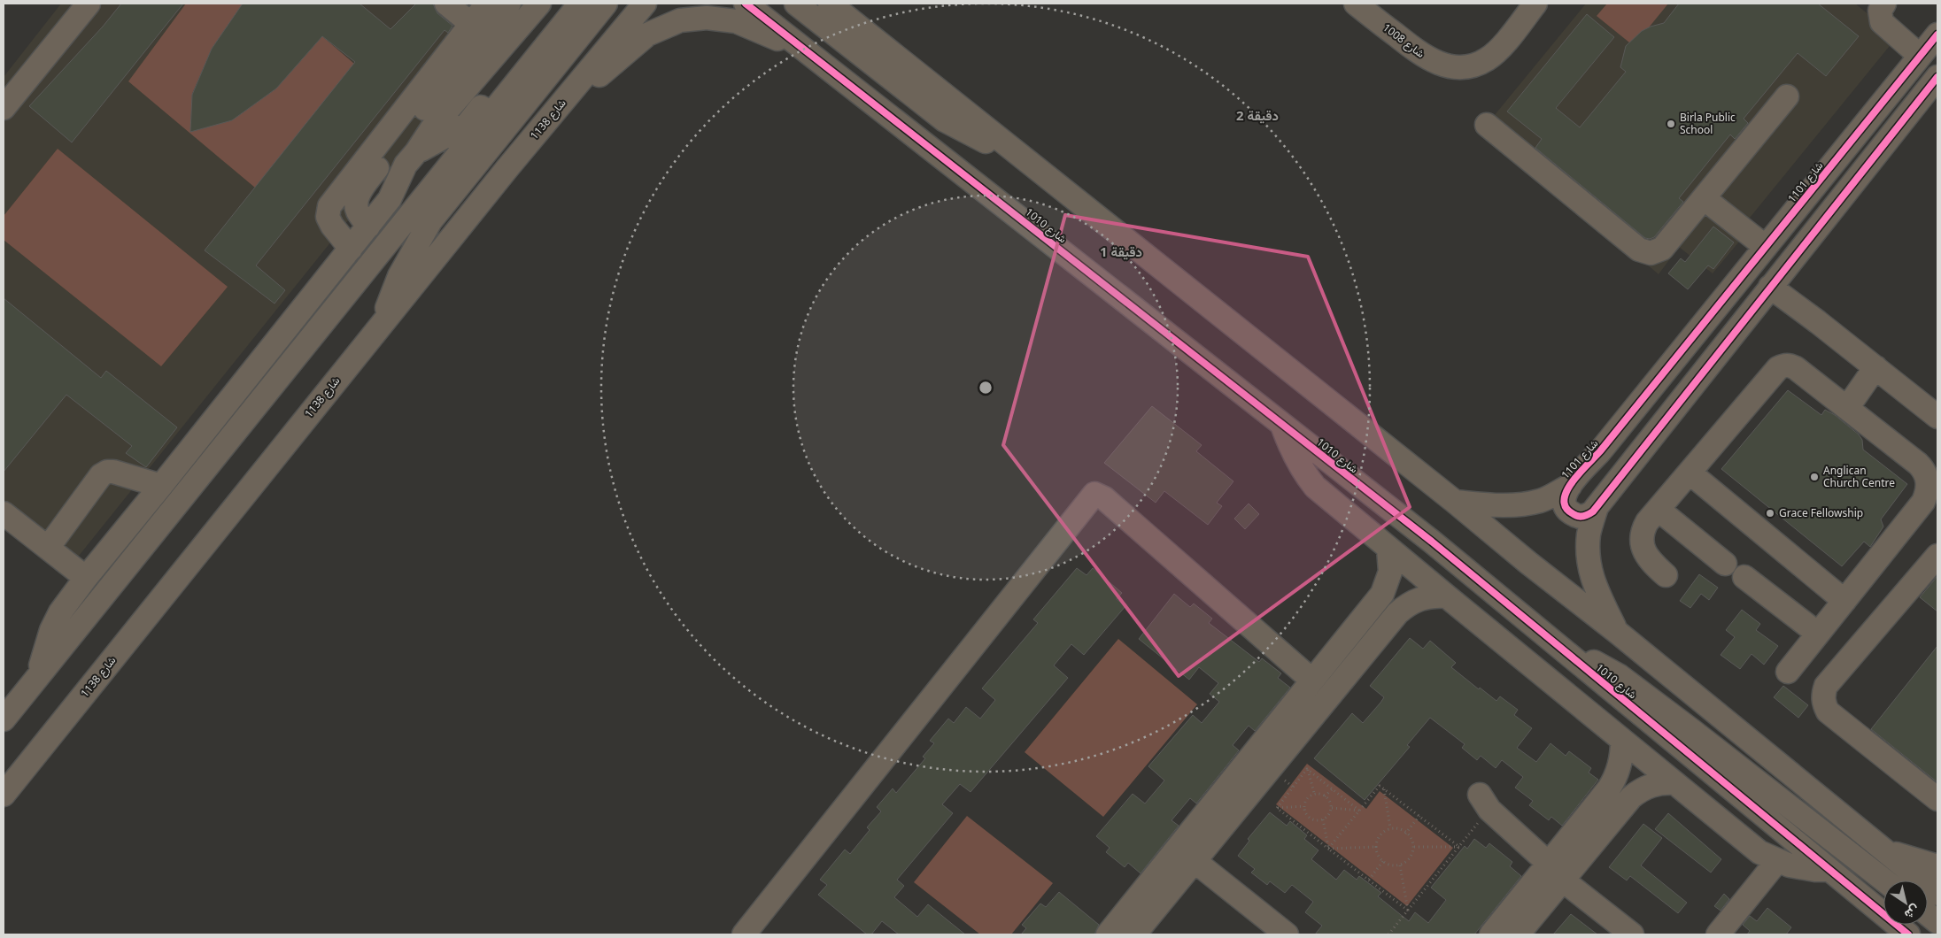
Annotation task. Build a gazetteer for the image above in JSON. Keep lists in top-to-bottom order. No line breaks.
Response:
{"streets":{"street":["شارع 1008","شارع 1138","شارع 1101","شارع 1010"]},"places":["Birla Public School","Anglican Church Centre","Grace Fellowship"],"north":"bottom right","rings":["2 دقيقة","1 دقيقة"]}
